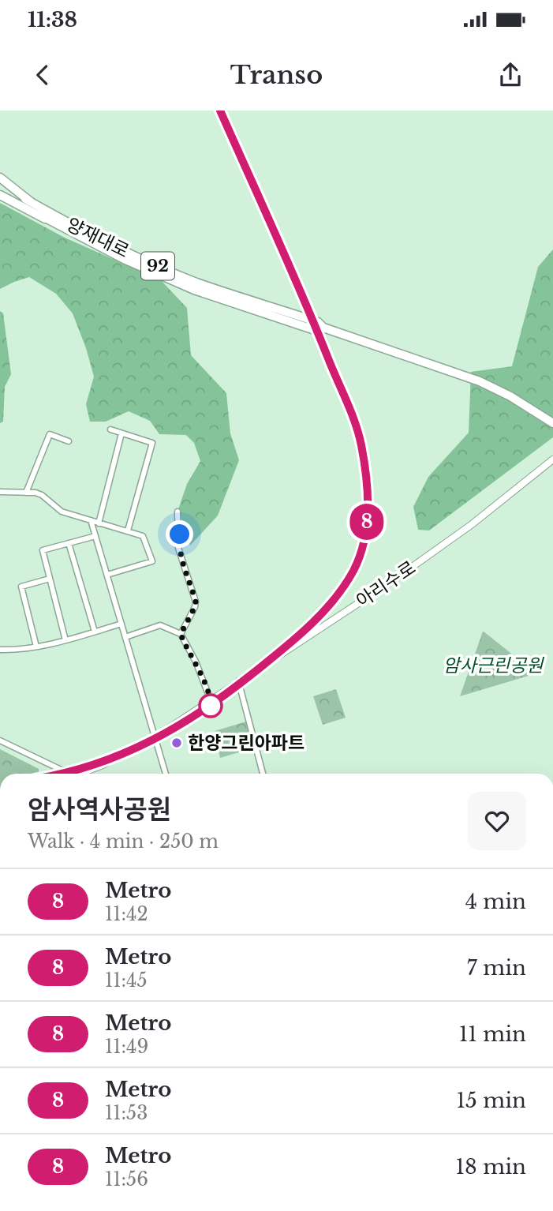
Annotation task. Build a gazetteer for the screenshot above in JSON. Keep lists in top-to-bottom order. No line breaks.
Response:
{"streets":{"main road":["양재대로","92"],"street":["아리수로"]},"parks":["암사근린공원"],"places":["한양그린아파트"],"lines":["metro line 8"],"page":{"status":"11:38","header":"Transo","on_map":"8","heading":["암사역사공원","Walk · 4 min · 250 m"],"list":[{"mark":"8","name":"Metro","note":"11:42","value":"4 min"},{"mark":"8","name":"Metro","note":"11:45","value":"7 min"},{"mark":"8","name":"Metro","note":"11:49","value":"11 min"},{"mark":"8","name":"Metro","note":"11:53","value":"15 min"},{"mark":"8","name":"Metro","note":"11:56","value":"18 min"}]}}
